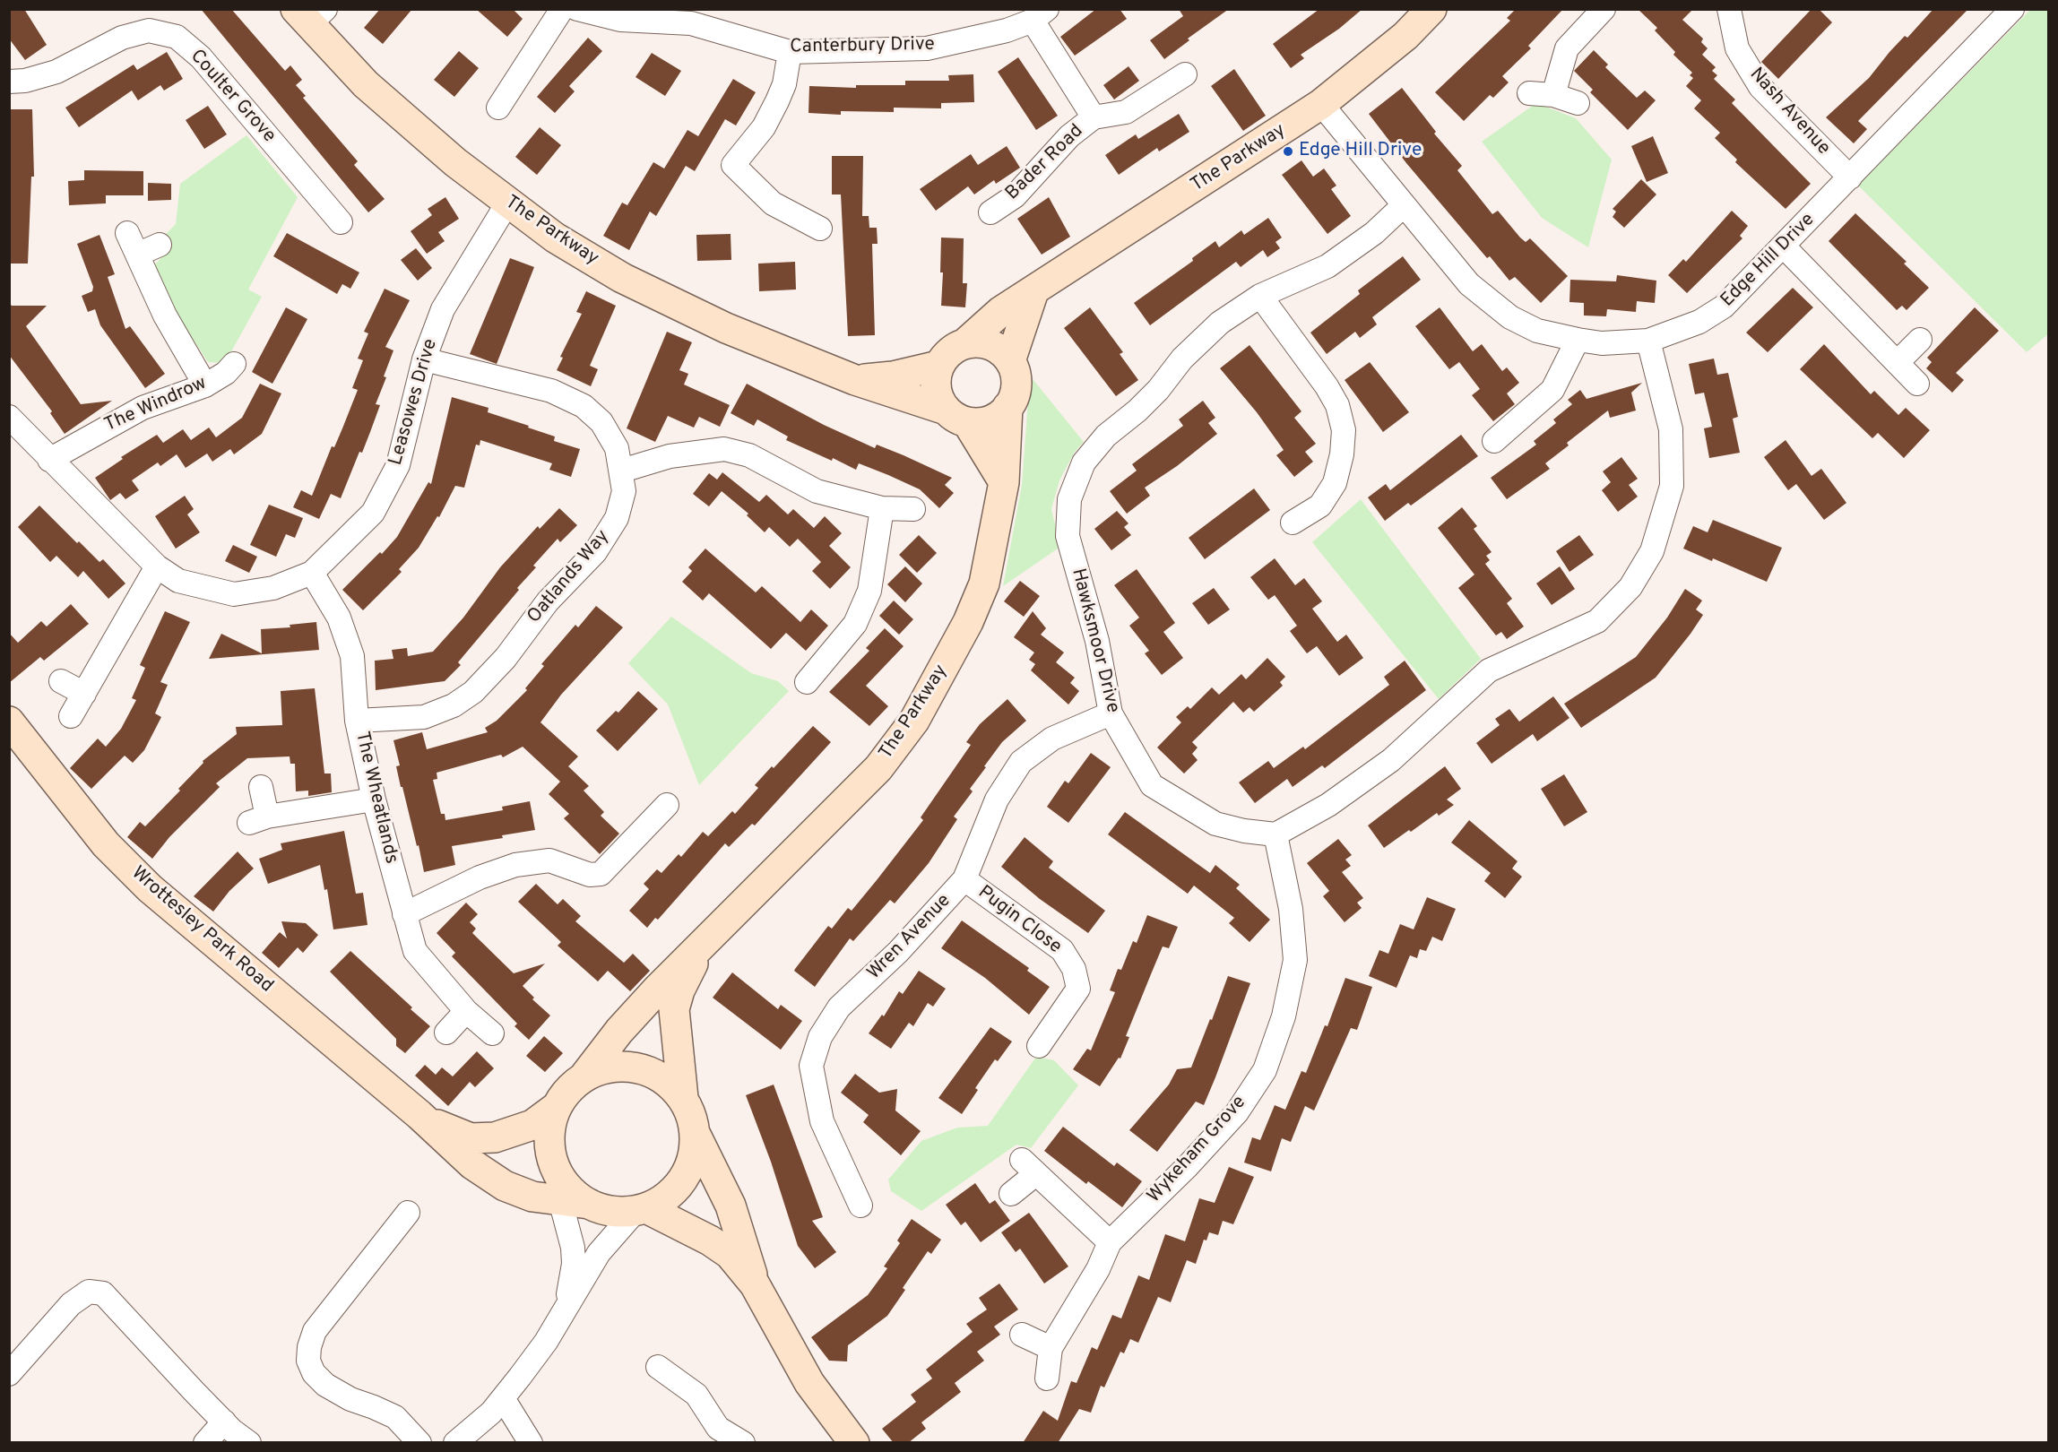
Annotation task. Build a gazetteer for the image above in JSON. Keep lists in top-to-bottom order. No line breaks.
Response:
{"streets":{"street":["Canterbury Drive","Coulter Grove","Nash Avenue","The Parkway","Bader Road","Edge Hill Drive","Leasowes Drive","The Windrow","Oatlands Way","Hawksmoor Drive","The Wheatlands","Pugin Close","Wrottesley Park Road","Wren Avenue","Wykeham Grove"]},"crossings":[["Nash Avenue","Edge Hill Drive"],["The Parkway","Edge Hill Drive"],["The Parkway","Leasowes Drive"],["The Parkway","Wrottesley Park Road"],["Edge Hill Drive","Hawksmoor Drive"],["Leasowes Drive","The Windrow"],["Leasowes Drive","Oatlands Way"],["Leasowes Drive","The Wheatlands"],["Oatlands Way","The Wheatlands"],["Hawksmoor Drive","Wren Avenue"],["Hawksmoor Drive","Wykeham Grove"],["Pugin Close","Wren Avenue"]],"places":["Edge Hill Drive"]}
